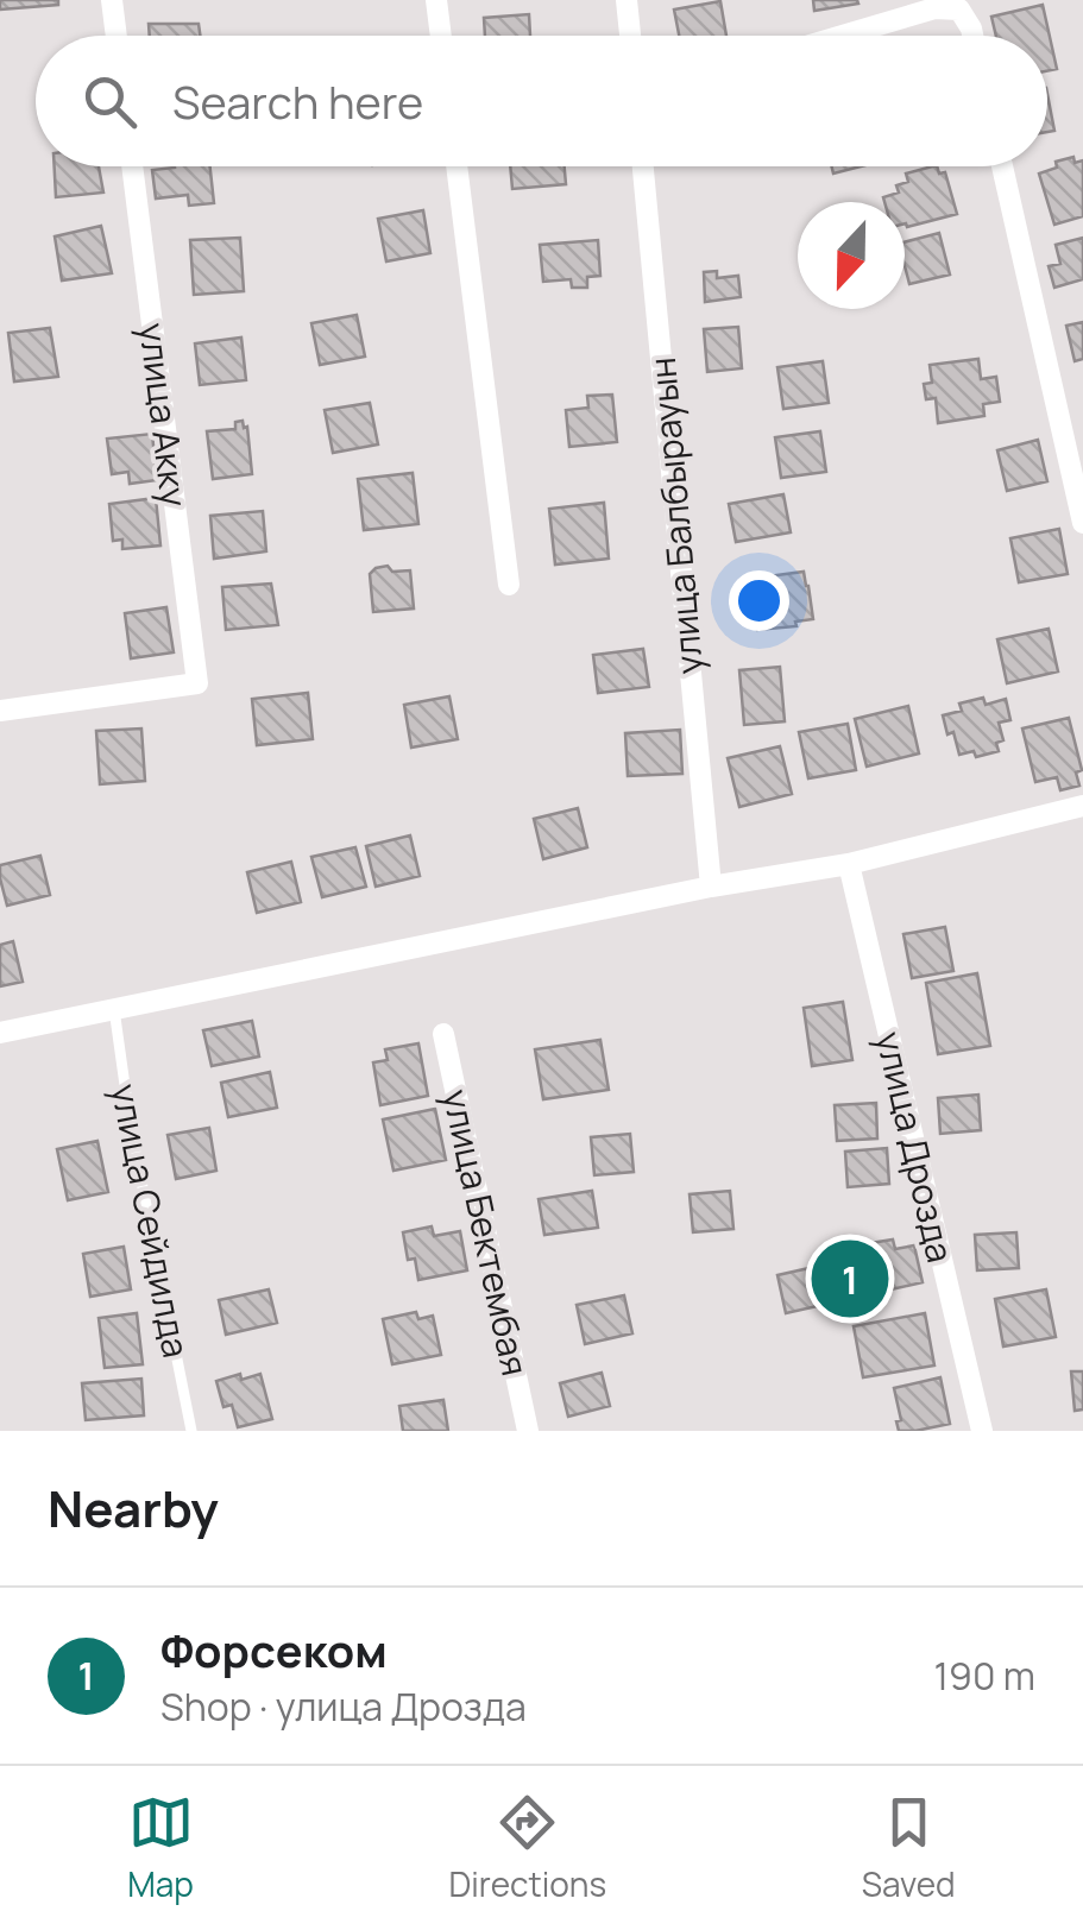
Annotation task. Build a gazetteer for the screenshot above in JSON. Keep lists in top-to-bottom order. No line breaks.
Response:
{"streets":{"street":["улица Акку","улица Балбырауын","улица Дрозда","улица Бектембая"],"lane":["улица Сейдилда"]},"north":"bottom","page":{"search":"Search here","pins":"1","heading":"Nearby","list":[{"mark":"1","name":"Форсеком","note":"Shop · улица Дрозда","value":"190 m"}],"nav":["Map","Directions","Saved"]}}
